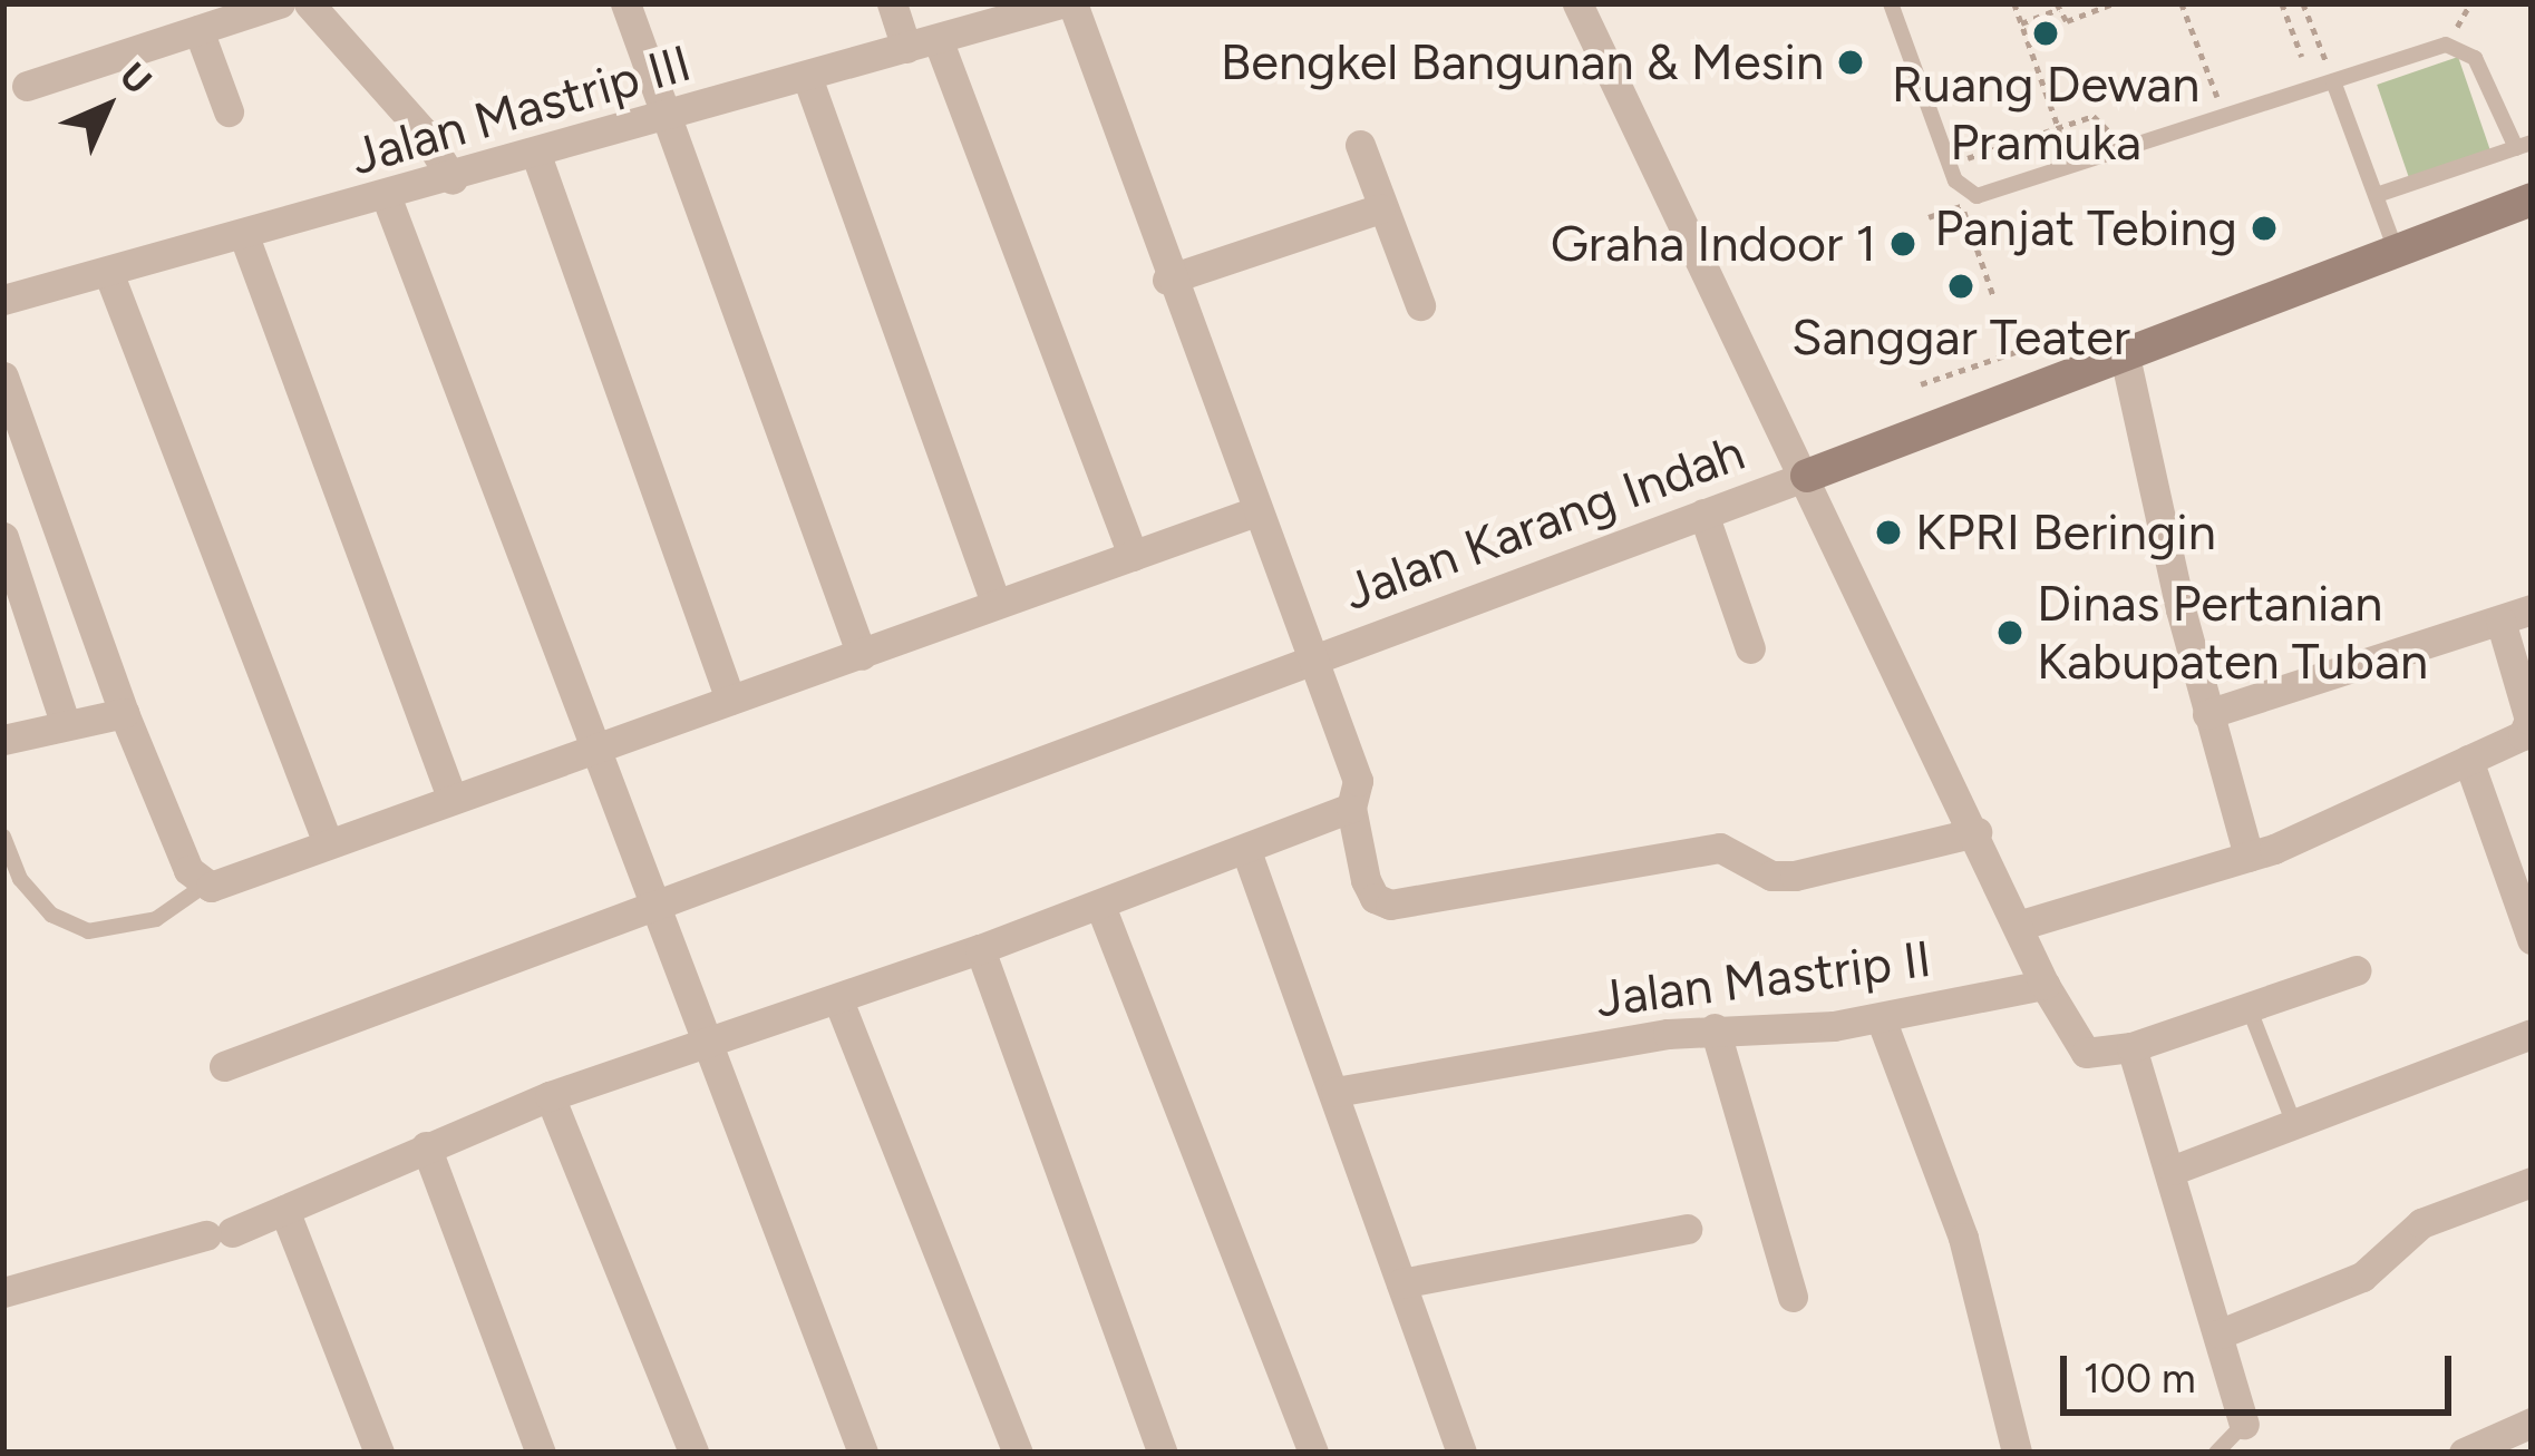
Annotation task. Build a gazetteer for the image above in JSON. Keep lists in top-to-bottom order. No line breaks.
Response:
{"streets":{"street":["Jalan Mastrip III","Jalan Karang Indah","Jalan Mastrip II"]},"places":["Ruang Dewan Pramuka","Bengkel Bangunan & Mesin","Panjat Tebing","Graha Indoor 1","Sanggar Teater","KPRI Beringin","Dinas Pertanian Kabupaten Tuban"],"scale_bar":"100 m","north":"top right"}
